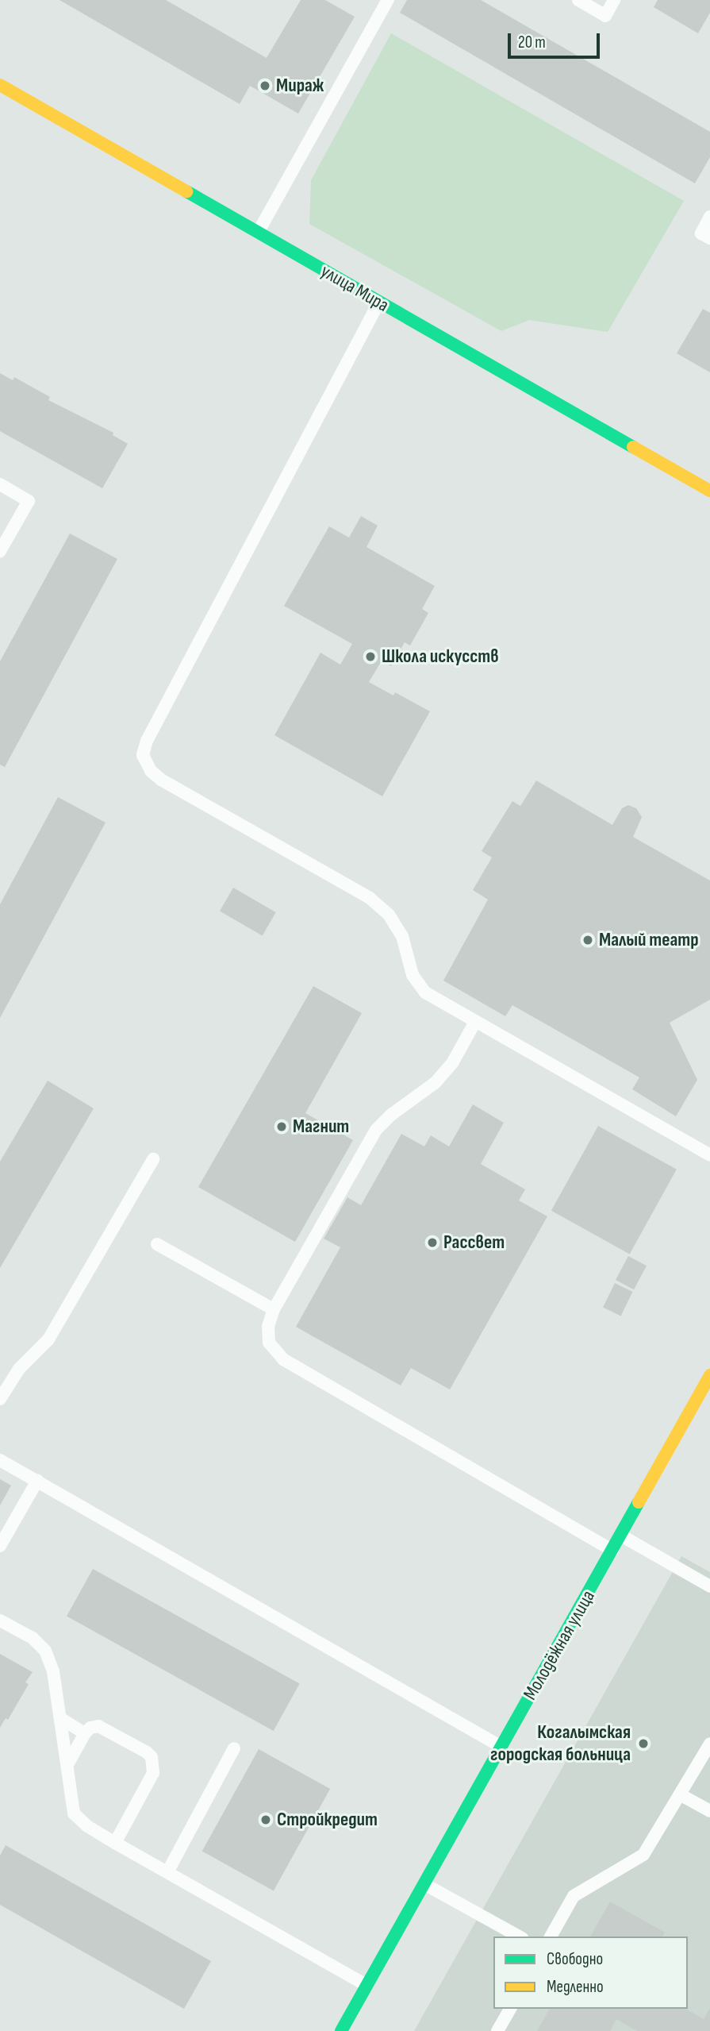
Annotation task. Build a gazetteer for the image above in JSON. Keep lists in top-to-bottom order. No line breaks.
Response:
{"streets":{"street":["улица Мира","Молодёжная улица"]},"places":["Мираж","Школа искусств","Малый театр","Магнит","Рассвет","Когалымская городская больница","Стройкредит"],"legend":["Свободно","Медленно"],"scale_bar":"20 m"}
